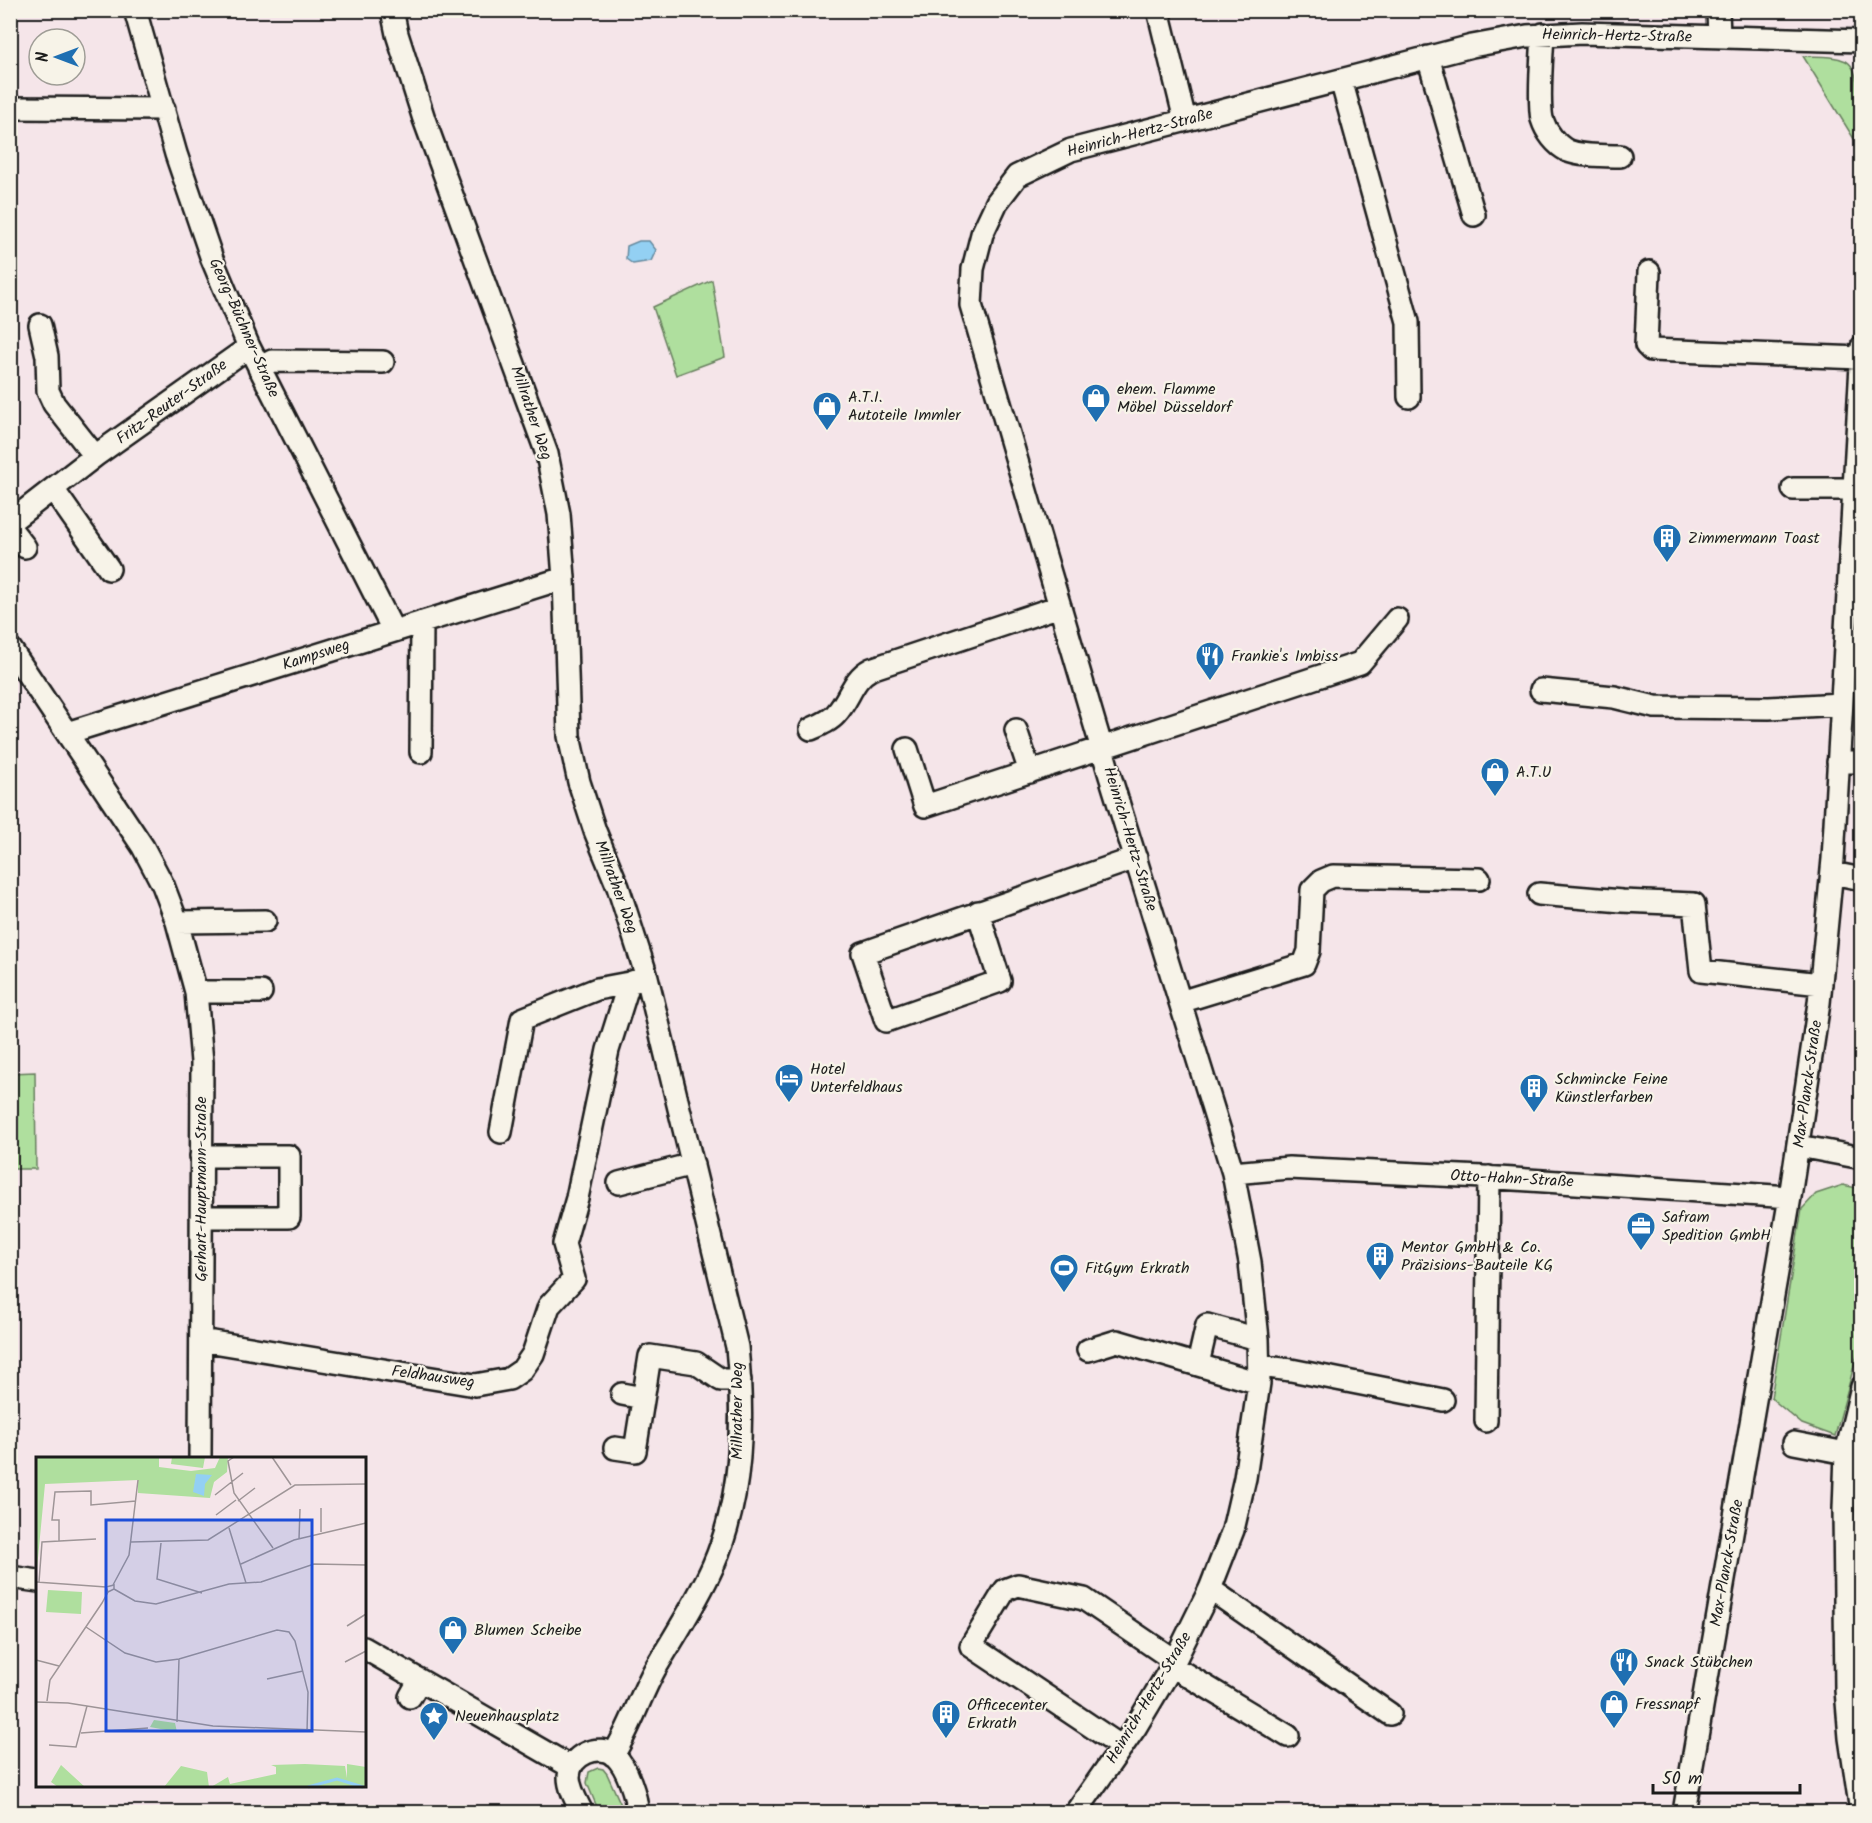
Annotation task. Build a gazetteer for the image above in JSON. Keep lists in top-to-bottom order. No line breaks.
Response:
{"streets":{"street":["Heinrich-Hertz-Straße","Georg-Büchner-Straße","Fritz-Reuter-Straße","Millrather Weg","Kampsweg","Max-Planck-Straße","Otto-Hahn-Straße","Gerhart-Hauptmann-Straße","Feldhausweg"]},"crossings":[["Heinrich-Hertz-Straße","Otto-Hahn-Straße"],["Georg-Büchner-Straße","Fritz-Reuter-Straße"],["Georg-Büchner-Straße","Kampsweg"],["Millrather Weg","Kampsweg"],["Millrather Weg","Feldhausweg"],["Kampsweg","Gerhart-Hauptmann-Straße"],["Max-Planck-Straße","Otto-Hahn-Straße"],["Gerhart-Hauptmann-Straße","Feldhausweg"]],"places":{"shop":["ehem. Flamme Möbel Düsseldorf","A.T.I. Autoteile Immler","A.T.U","Blumen Scheibe","Fressnapf"],"building":["Zimmermann Toast","Schmincke Feine Künstlerfarben","Mentor GmbH & Co. Präzisions-Bauteile KG","Officecenter Erkrath"],"restaurant":["Frankie's Imbiss","Snack Stübchen"],"hotel":["Hotel Unterfeldhaus"],"office":["Safram Spedition GmbH"],"sports":["FitGym Erkrath"],"place":["Neuenhausplatz"]},"scale_bar":"50 m","north":"left"}
